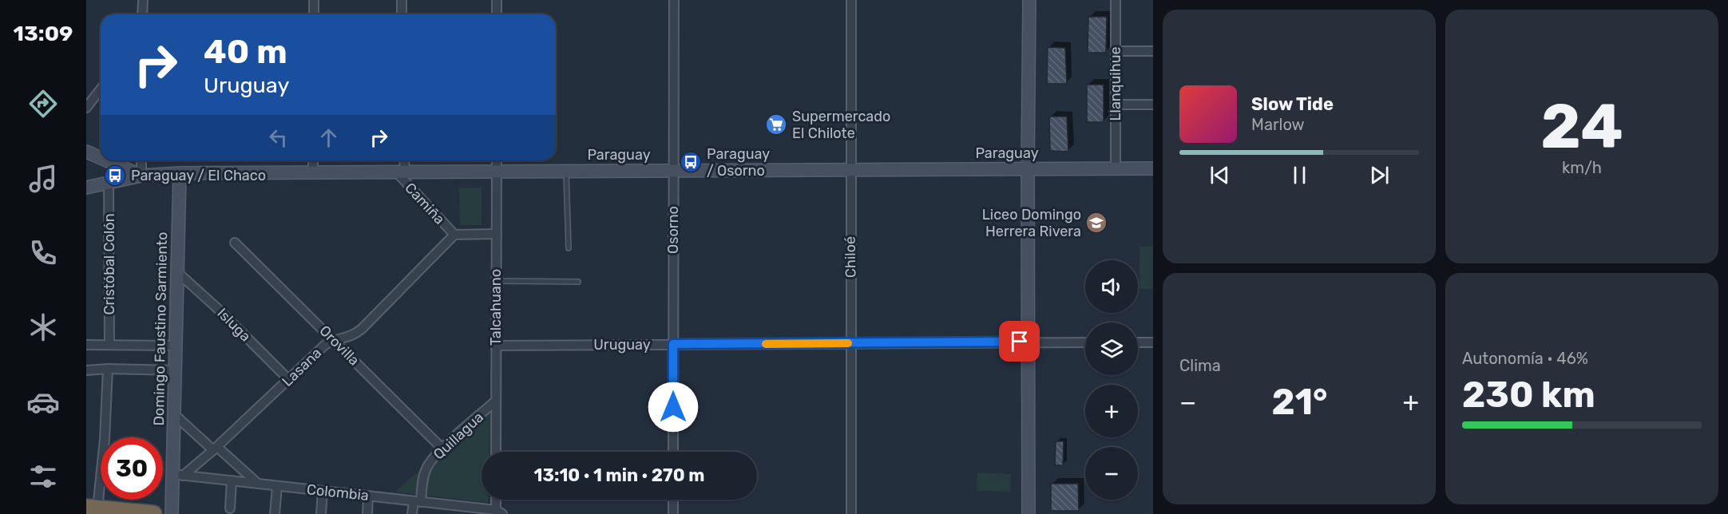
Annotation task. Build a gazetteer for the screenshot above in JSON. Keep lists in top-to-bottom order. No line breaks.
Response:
{"streets":{"street":["Llanquihue","Paraguay","Camiña","Osorno","Chiloé","Cristóbal Colón","Talcahuano","Isluga","Domingo Faustino Sarmiento","Uruguay","Orovilla","Lasana","Quillagua","Colombia"]},"crossings":[["Llanquihue","Paraguay"],["Paraguay","Camiña"],["Paraguay","Osorno"],["Paraguay","Chiloé"],["Paraguay","Cristóbal Colón"],["Paraguay","Talcahuano"],["Paraguay","Domingo Faustino Sarmiento"],["Camiña","Lasana"],["Osorno","Uruguay"],["Chiloé","Uruguay"],["Talcahuano","Uruguay"],["Talcahuano","Quillagua"],["Isluga","Domingo Faustino Sarmiento"],["Isluga","Lasana"],["Domingo Faustino Sarmiento","Lasana"],["Domingo Faustino Sarmiento","Colombia"],["Orovilla","Lasana"],["Orovilla","Quillagua"],["Lasana","Colombia"],["Quillagua","Colombia"]],"places":{"supermarket":["Supermercado El Chilote"],"bus stop":["Paraguay / Osorno","Paraguay / El Chaco"],"school or university":["Liceo Domingo Herrera Rivera"]},"page":{"tabs":"13:09","tile":[["24","km/h"],"Clima",["Autonomía · 46%","230 km"]],"turn":["40 m","Uruguay"],"song":["Slow Tide","Marlow"],"map_buttons":["+","−"],"heat":["−","21°","+"],"limit":"30","trip":"13:10 · 1 min · 270 m"}}
